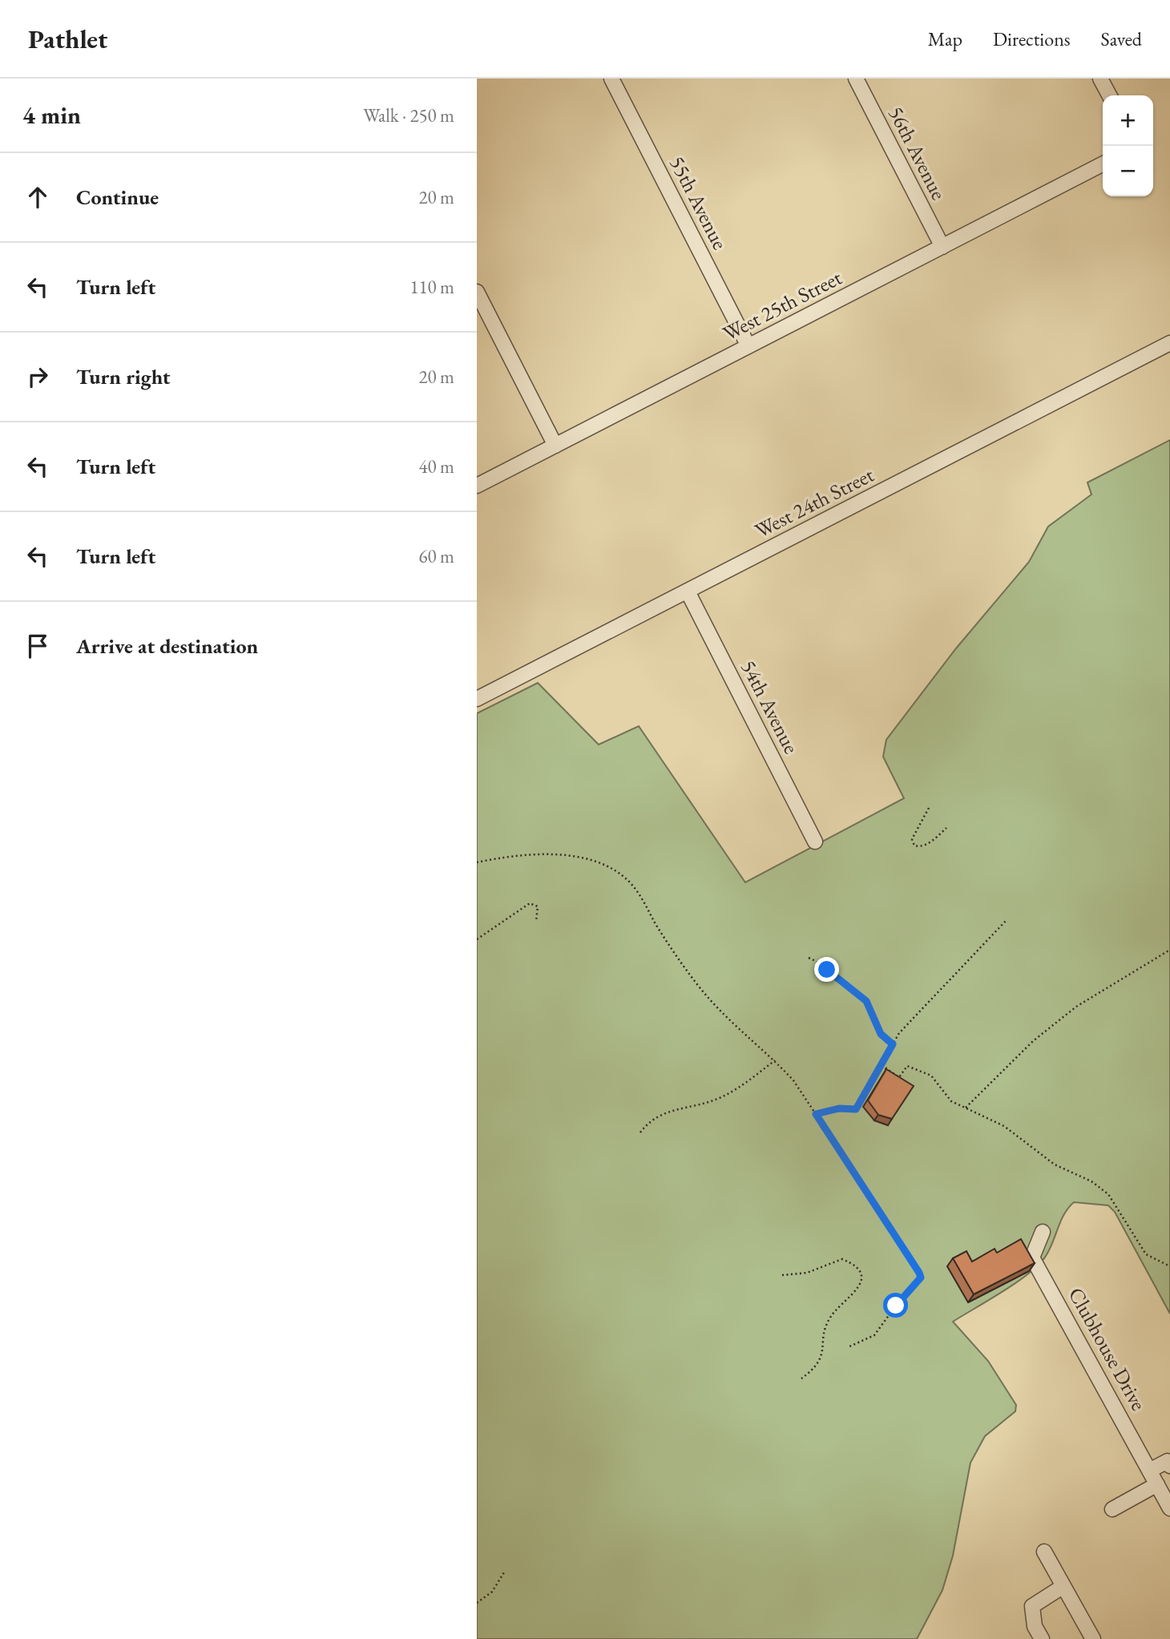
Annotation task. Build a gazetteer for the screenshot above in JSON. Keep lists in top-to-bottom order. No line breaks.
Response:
{"streets":{"street":["56th Avenue","55th Avenue","West 25th Street","West 24th Street","54th Avenue","Clubhouse Drive"]},"crossings":[["56th Avenue","West 25th Street"],["55th Avenue","West 25th Street"],["West 24th Street","54th Avenue"]],"page":{"header":"Pathlet","nav":["Map","Directions","Saved"],"heading":["4 min","Walk · 250 m"],"map_buttons":["+","−"],"list":[["Continue","20 m"],["Turn left","110 m"],["Turn right","20 m"],["Turn left","40 m"],["Turn left","60 m"],"Arrive at destination"]}}
